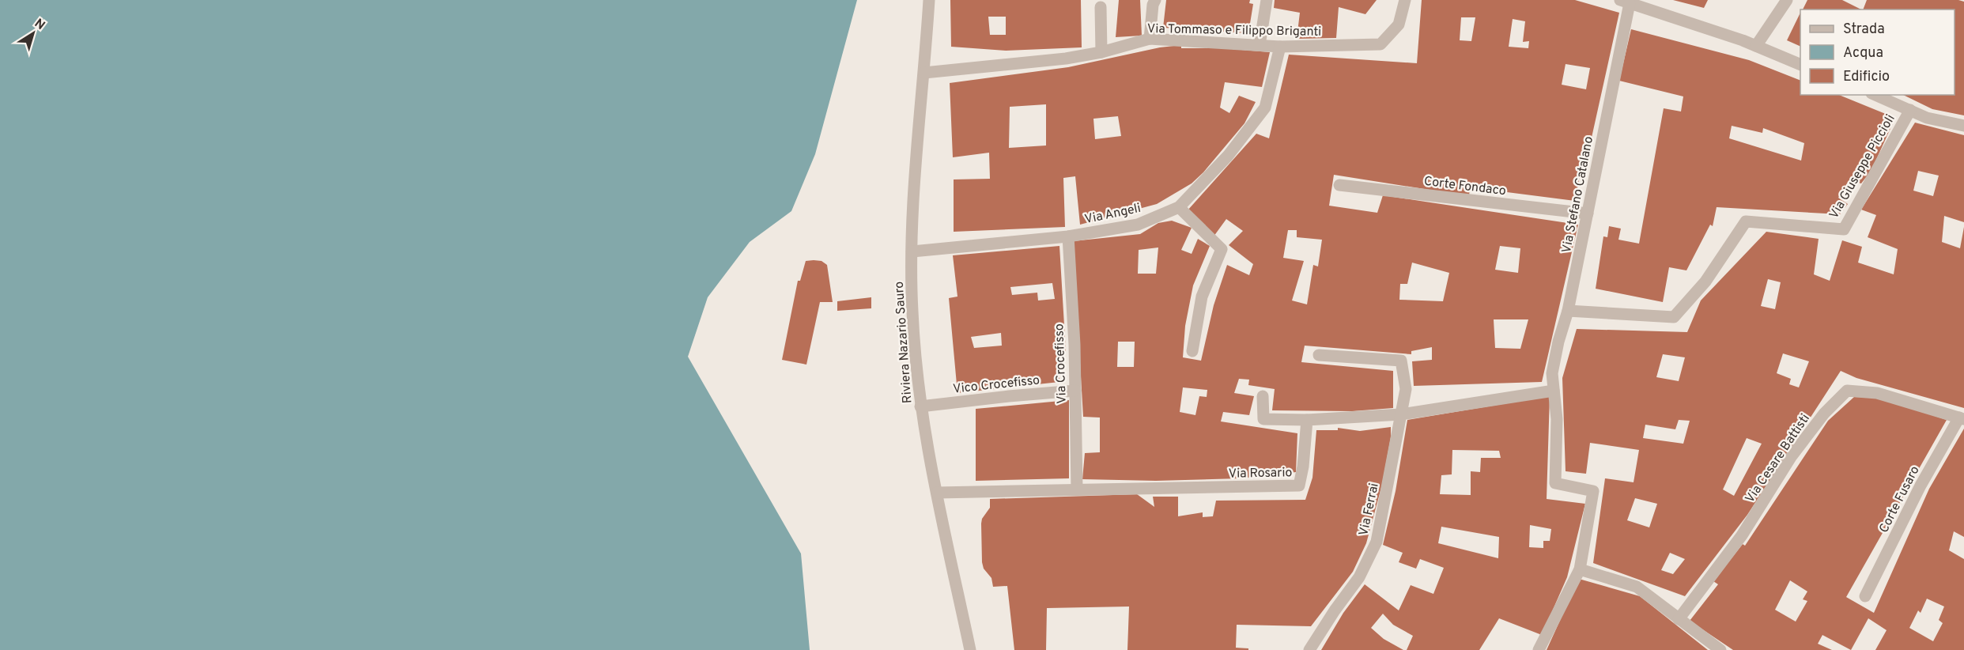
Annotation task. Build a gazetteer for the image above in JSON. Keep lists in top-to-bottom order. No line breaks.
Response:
{"streets":{"street":["Via Tommaso e Filippo Briganti","Via Giuseppe Piccioli","Corte Fondaco","Via Stefano Catalano","Via Angeli","Riviera Nazario Sauro","Via Crocefisso","Vico Crocefisso","Via Cesare Battisti","Via Rosario","Corte Fusaro","Via Ferrai"]},"crossings":[["Via Tommaso e Filippo Briganti","Via Angeli"],["Via Tommaso e Filippo Briganti","Riviera Nazario Sauro"],["Via Giuseppe Piccioli","Via Stefano Catalano"],["Corte Fondaco","Via Stefano Catalano"],["Via Angeli","Riviera Nazario Sauro"],["Via Angeli","Via Crocefisso"],["Riviera Nazario Sauro","Vico Crocefisso"],["Riviera Nazario Sauro","Via Rosario"],["Via Crocefisso","Vico Crocefisso"],["Via Crocefisso","Via Rosario"],["Via Cesare Battisti","Corte Fusaro"]],"legend":["Strada","Acqua","Edificio"],"north":"top right"}
